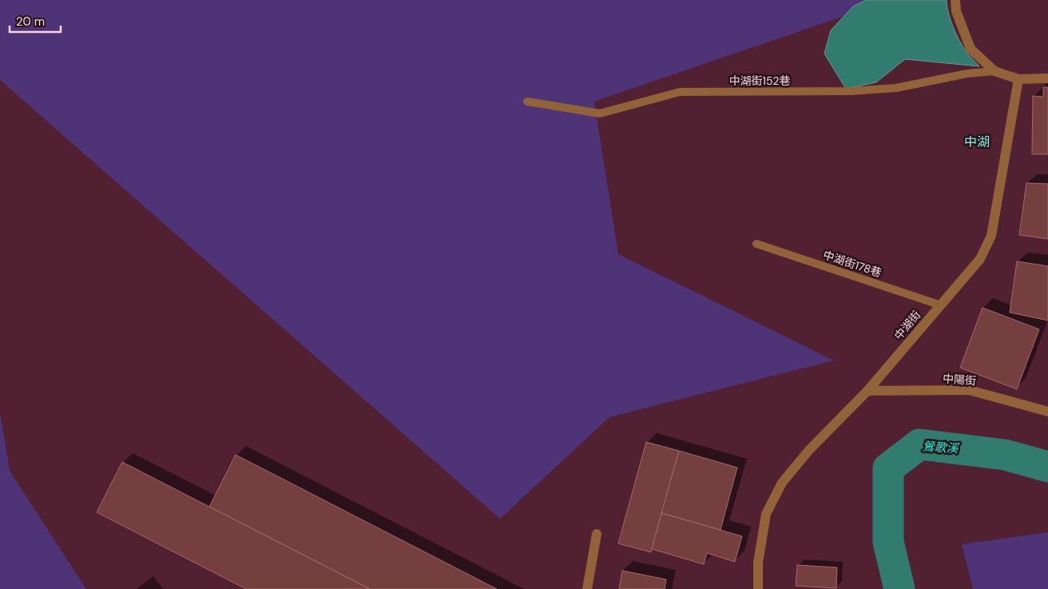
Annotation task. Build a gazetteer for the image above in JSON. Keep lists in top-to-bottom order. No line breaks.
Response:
{"streets":{"street":["中湖街","中陽街"],"lane":["中湖街152巷","中湖街178巷"]},"crossings":[["中湖街178巷","中湖街"],["中湖街","中陽街"]],"districts":["中湖"],"water":["鶯歌溪"],"scale_bar":"20 m"}
